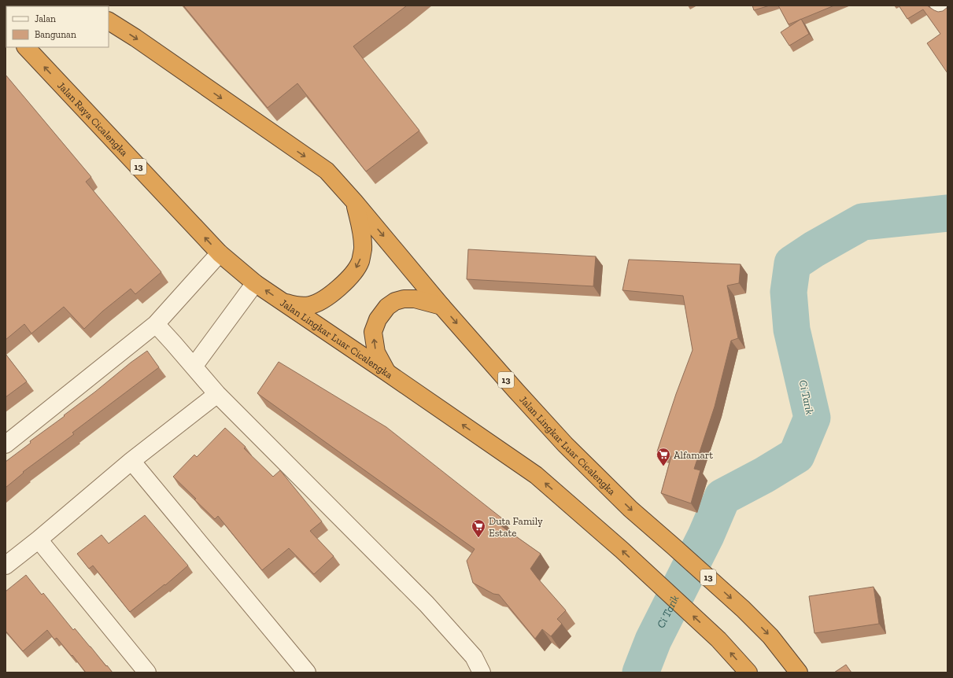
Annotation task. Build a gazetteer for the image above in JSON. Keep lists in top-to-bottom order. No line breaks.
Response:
{"streets":{"highway":["Jalan Raya Cicalengka","13","Jalan Lingkar Luar Cicalengka"]},"crossings":[["Jalan Raya Cicalengka","Jalan Lingkar Luar Cicalengka"],["13","Jalan Lingkar Luar Cicalengka"]],"water":["Ci Tarik"],"places":{"supermarket":["Alfamart","Duta Family Estate"]},"legend":["Jalan","Bangunan"]}
